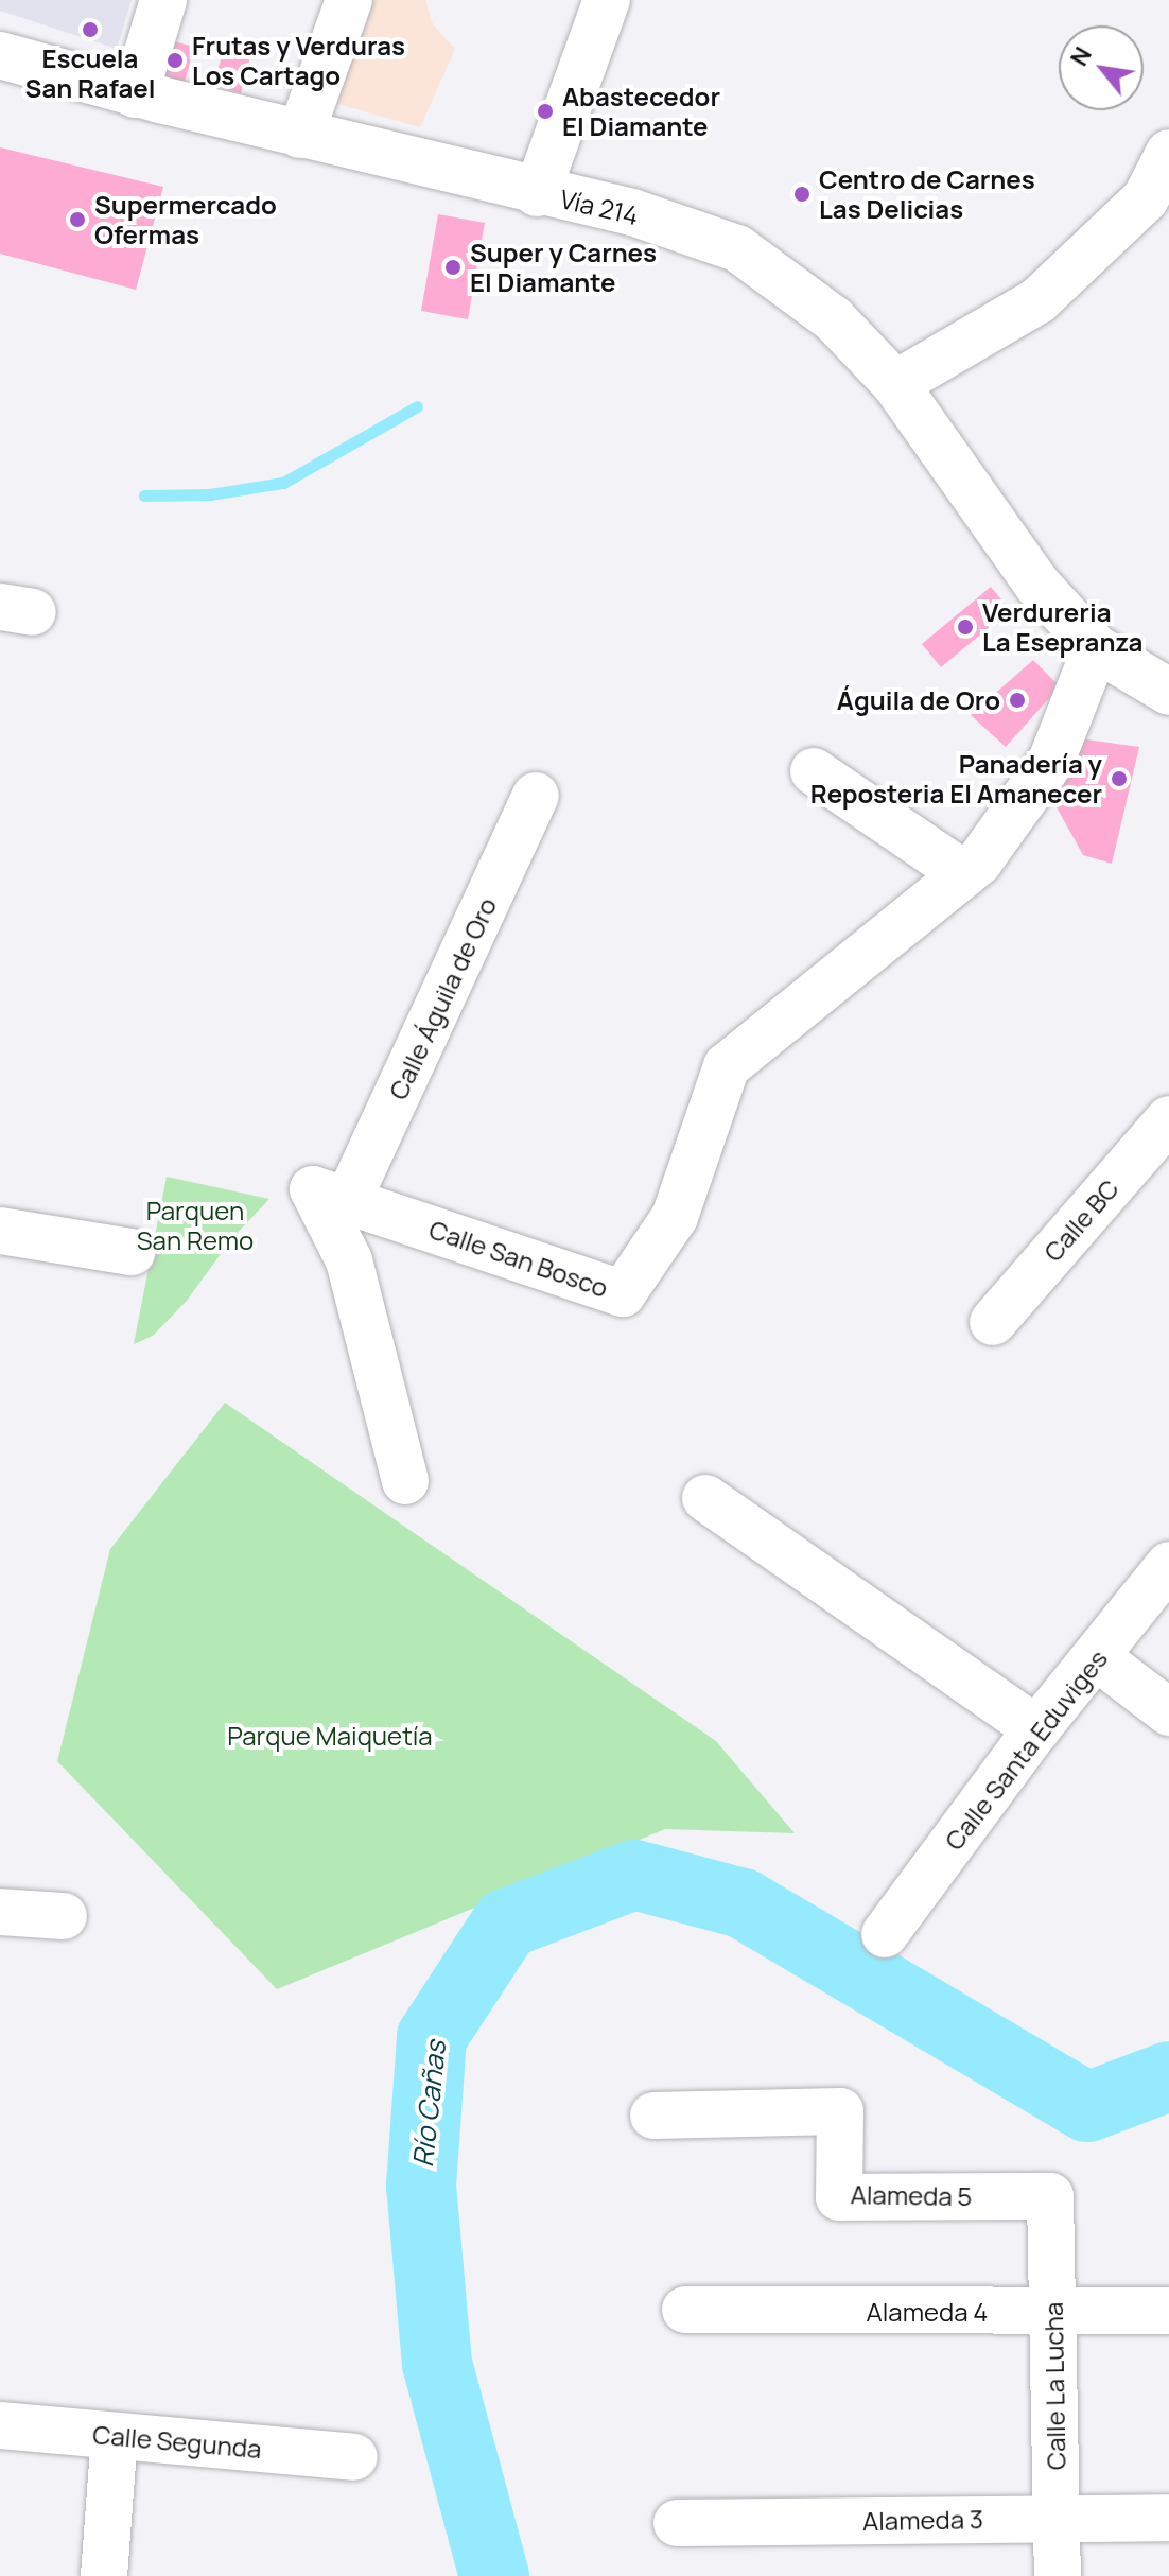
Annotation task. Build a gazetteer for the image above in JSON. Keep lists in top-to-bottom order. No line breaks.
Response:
{"streets":{"street":["Vía 214","Calle Águila de Oro","Calle BC","Calle San Bosco","Calle Santa Eduviges","Alameda 5","Alameda 4","Calle La Lucha","Calle Segunda","Alameda 3"]},"crossings":[["Vía 214","Calle San Bosco"],["Calle Águila de Oro","Calle San Bosco"],["Alameda 5","Calle La Lucha"],["Alameda 4","Calle La Lucha"],["Calle La Lucha","Alameda 3"]],"water":["Río Cañas"],"parks":["Parquen San Remo","Parque Maiquetía"],"places":["Escuela San Rafael","Frutas y Verduras Los Cartago","Abastecedor El Diamante","Centro de Carnes Las Delicias","Supermercado Ofermas","Super y Carnes El Diamante","Verdureria La Esepranza","Águila de Oro","Panadería y Reposteria El Amanecer"],"north":"top left"}
